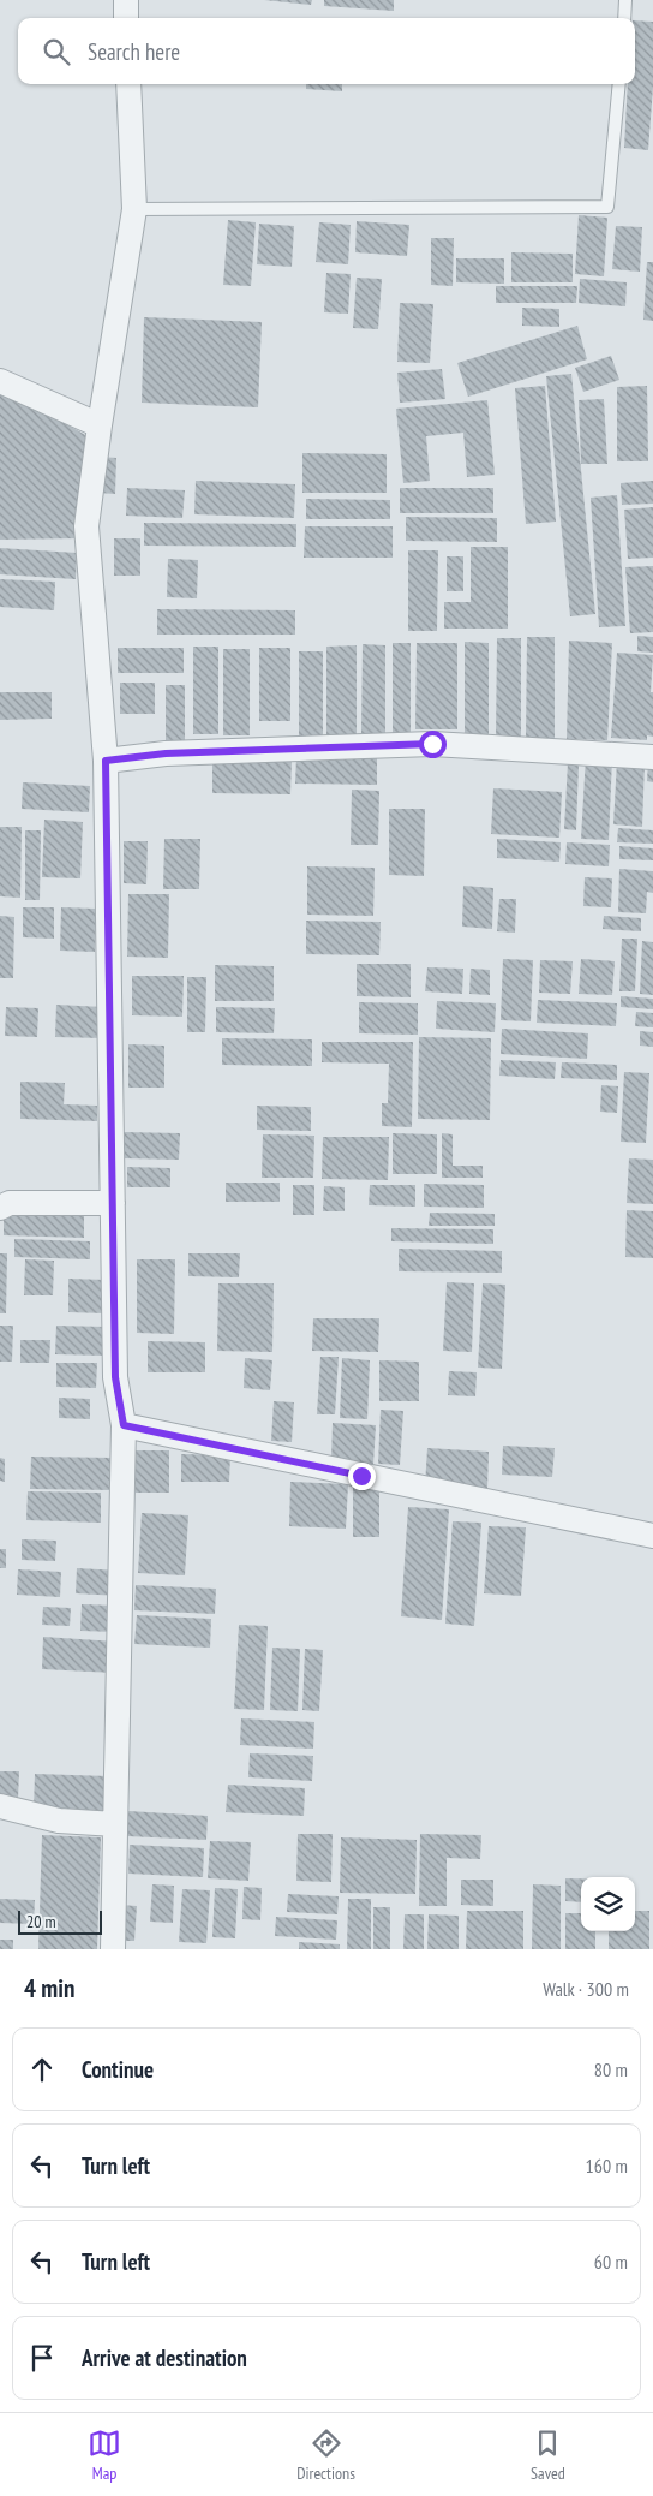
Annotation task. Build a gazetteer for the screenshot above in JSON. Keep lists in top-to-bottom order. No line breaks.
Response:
{"scale_bar":"20 m","page":{"search":"Search here","scale":"20 m","heading":["4 min","Walk · 300 m"],"list":[["Continue","80 m"],["Turn left","160 m"],["Turn left","60 m"],"Arrive at destination"],"nav":["Map","Directions","Saved"]}}
